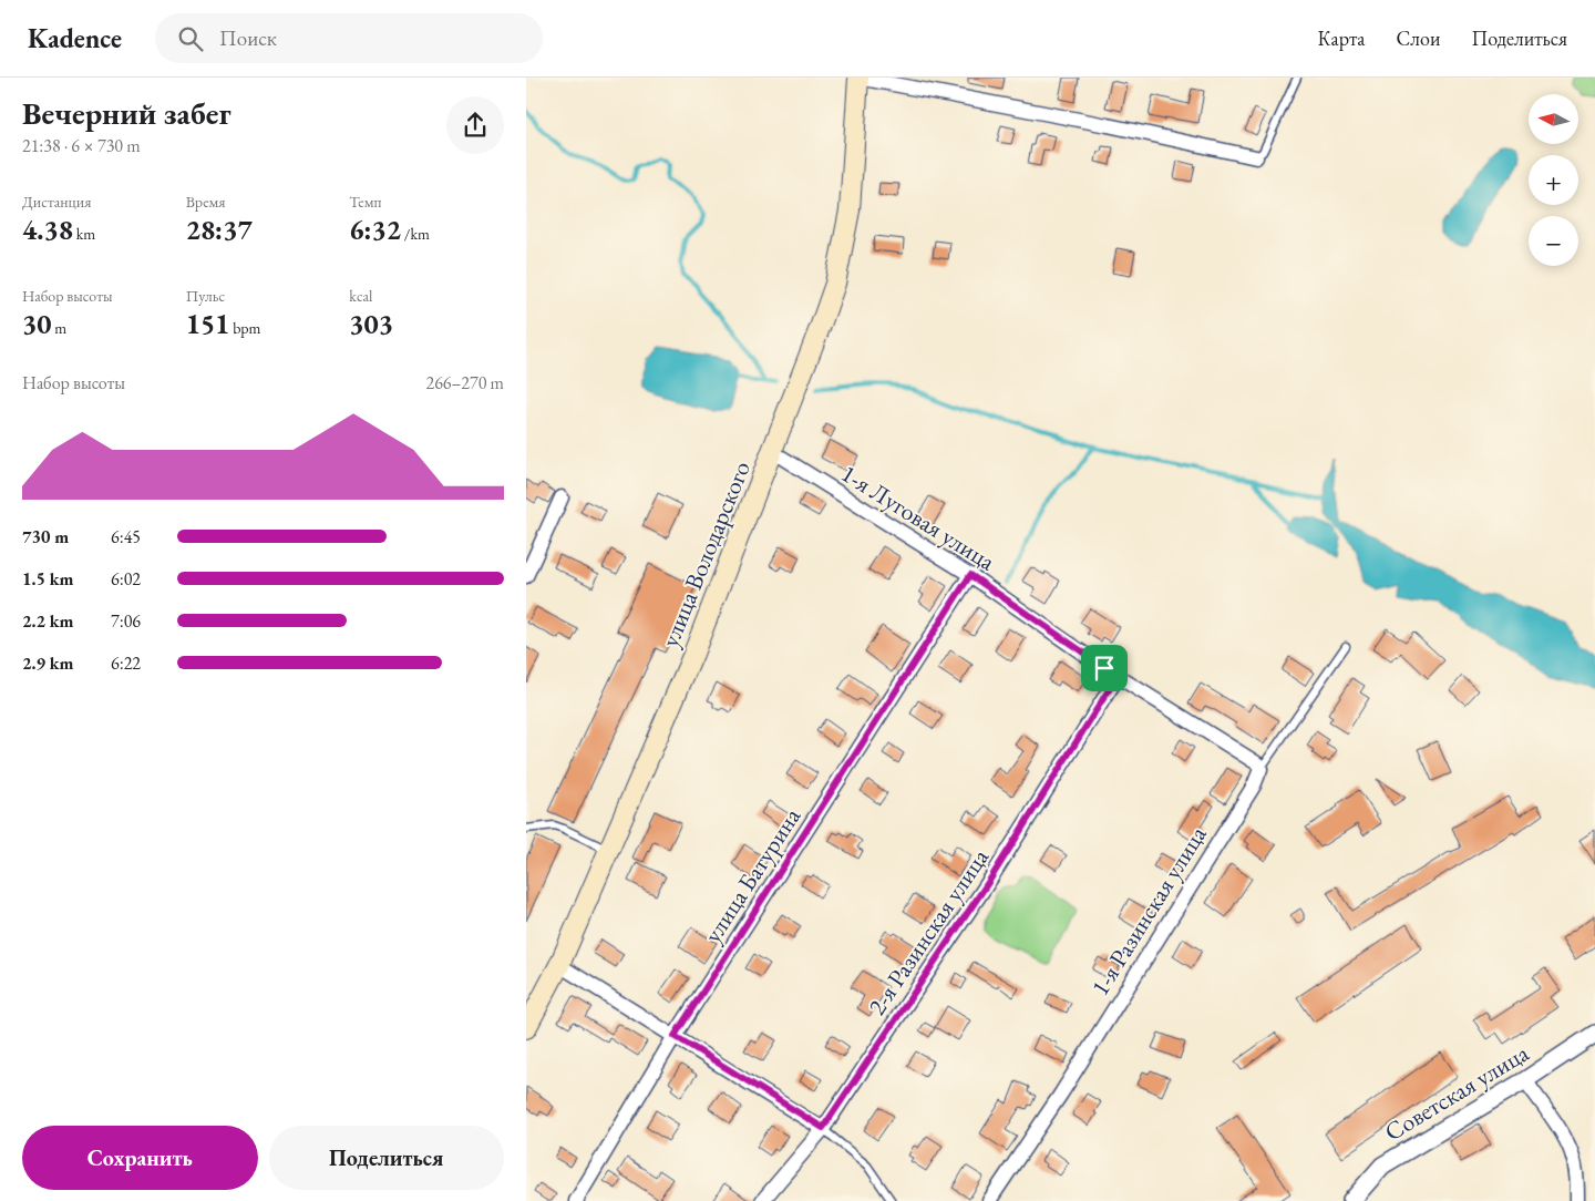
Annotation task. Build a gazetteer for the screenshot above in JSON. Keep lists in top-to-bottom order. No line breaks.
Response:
{"streets":{"main road":["улица Володарского"],"street":["1-я Луговая улица","улица Батурина","1-я Разинская улица","2-я Разинская улица","Советская улица"]},"crossings":[["1-я Луговая улица","улица Володарского"],["1-я Луговая улица","улица Батурина"],["1-я Луговая улица","1-я Разинская улица"],["1-я Луговая улица","2-я Разинская улица"]],"north":"left","page":{"header":"Kadence","search":"Поиск","nav":["Карта","Слои","Поделиться"],"heading":["Вечерний забег","21:38 · 6 × 730 m"],"map_buttons":["+","−"],"stats":[["Дистанция","4.38 km"],["Время","28:37"],["Темп","6:32 /km"],["Набор высоты","30 m"],["Пульс","151 bpm"],["kcal","303"]],"chart":["Набор высоты","266–270 m"],"list":[{"name":"730 m","note":"6:45"},{"name":"1.5 km","note":"6:02"},{"name":"2.2 km","note":"7:06"},{"name":"2.9 km","note":"6:22"}],"buttons":["Сохранить","Поделиться"]}}
